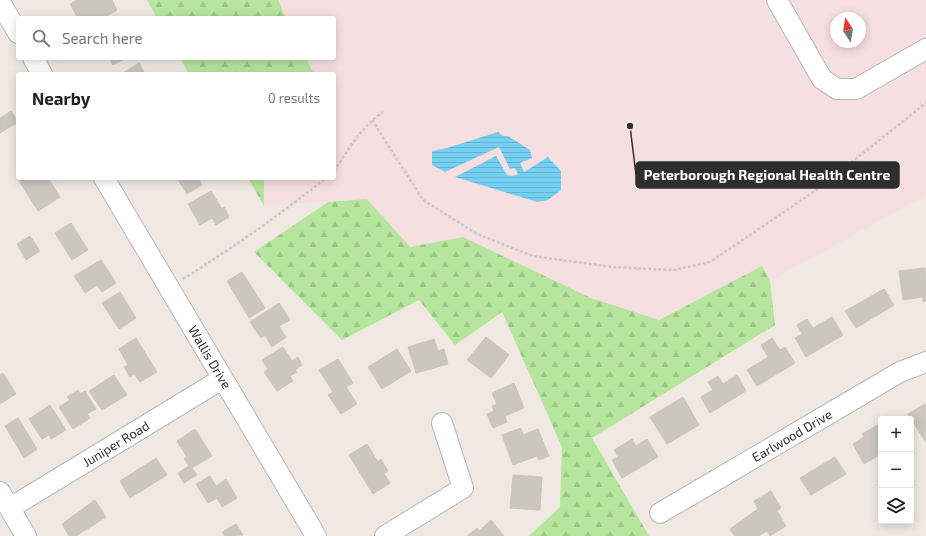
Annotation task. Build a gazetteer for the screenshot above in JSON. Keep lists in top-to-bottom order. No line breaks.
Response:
{"streets":{"street":["Wallis Drive","Earlwood Drive","Juniper Road"]},"crossings":[["Wallis Drive","Juniper Road"]],"places":["Peterborough Regional Health Centre"],"north":"top","page":{"search":"Search here","heading":["Nearby","0 results"],"map_buttons":["+","−"]}}
